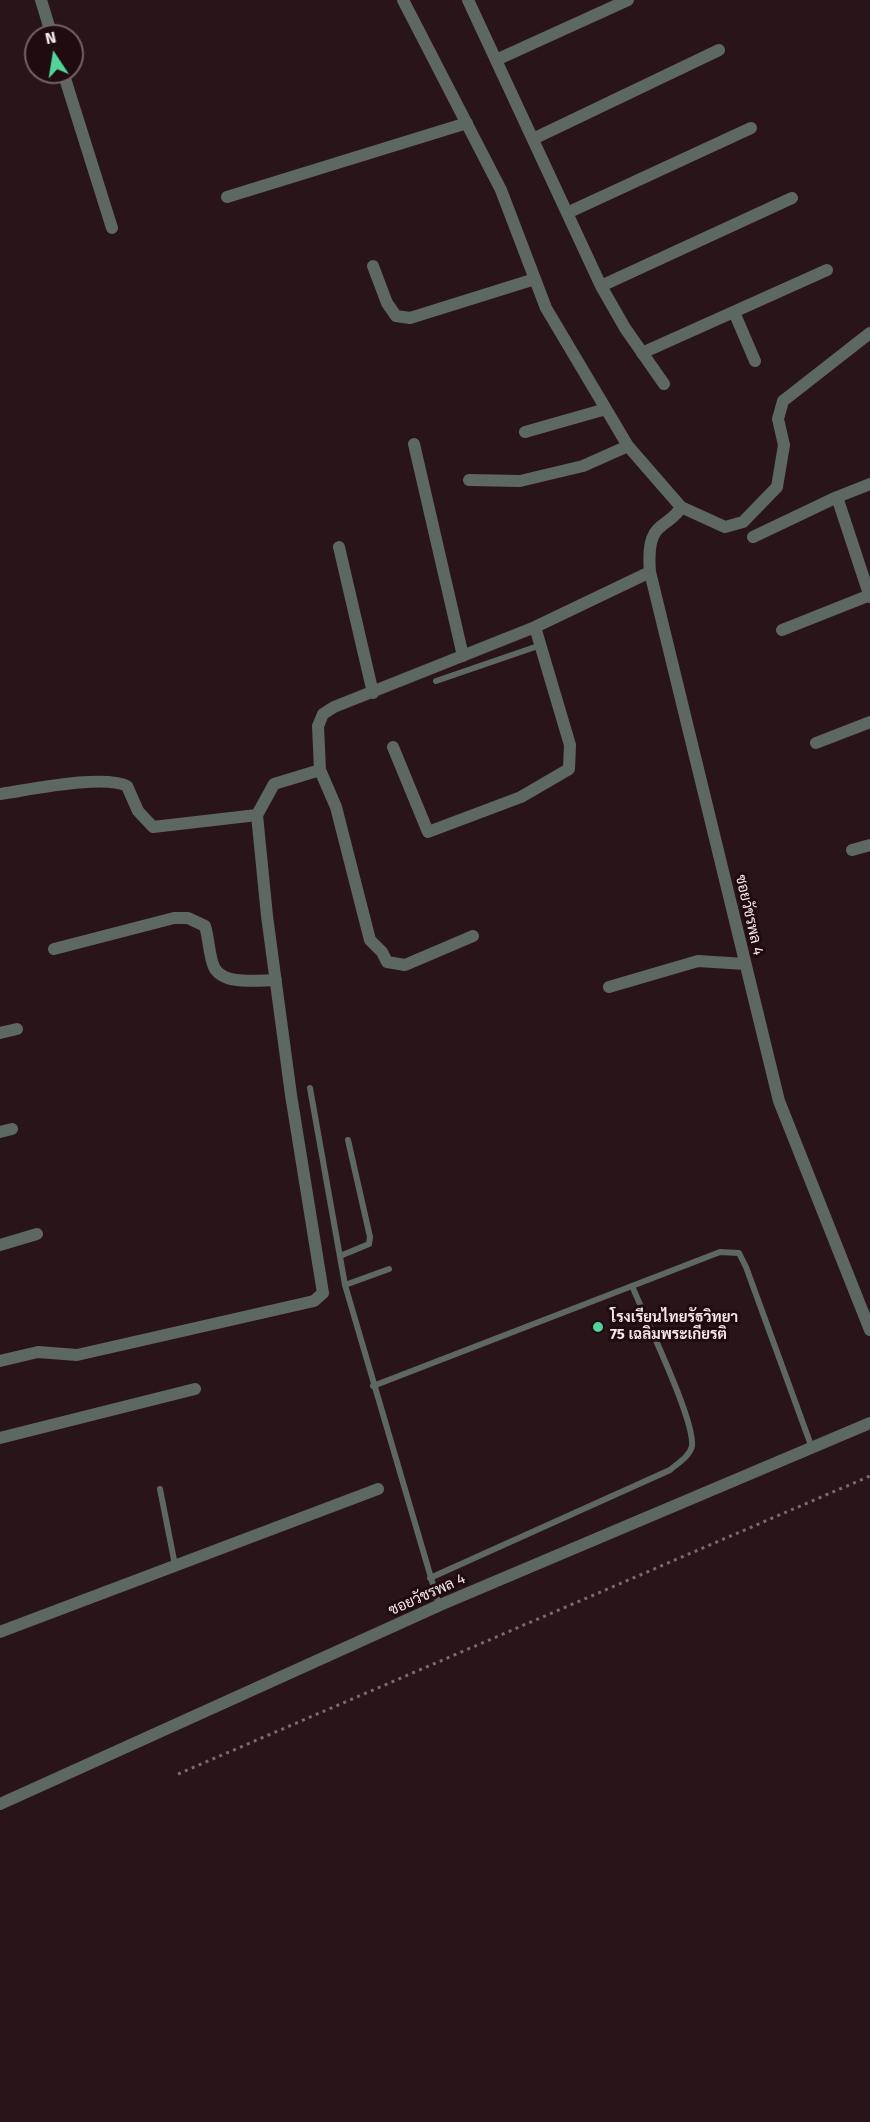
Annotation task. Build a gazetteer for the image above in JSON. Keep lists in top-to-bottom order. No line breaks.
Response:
{"streets":{"street":["ซอยวัชรพล 4"]},"places":["โรงเรียนไทยรัฐวิทยา 75 เฉลิมพระเกียรติ"],"north":"top"}
